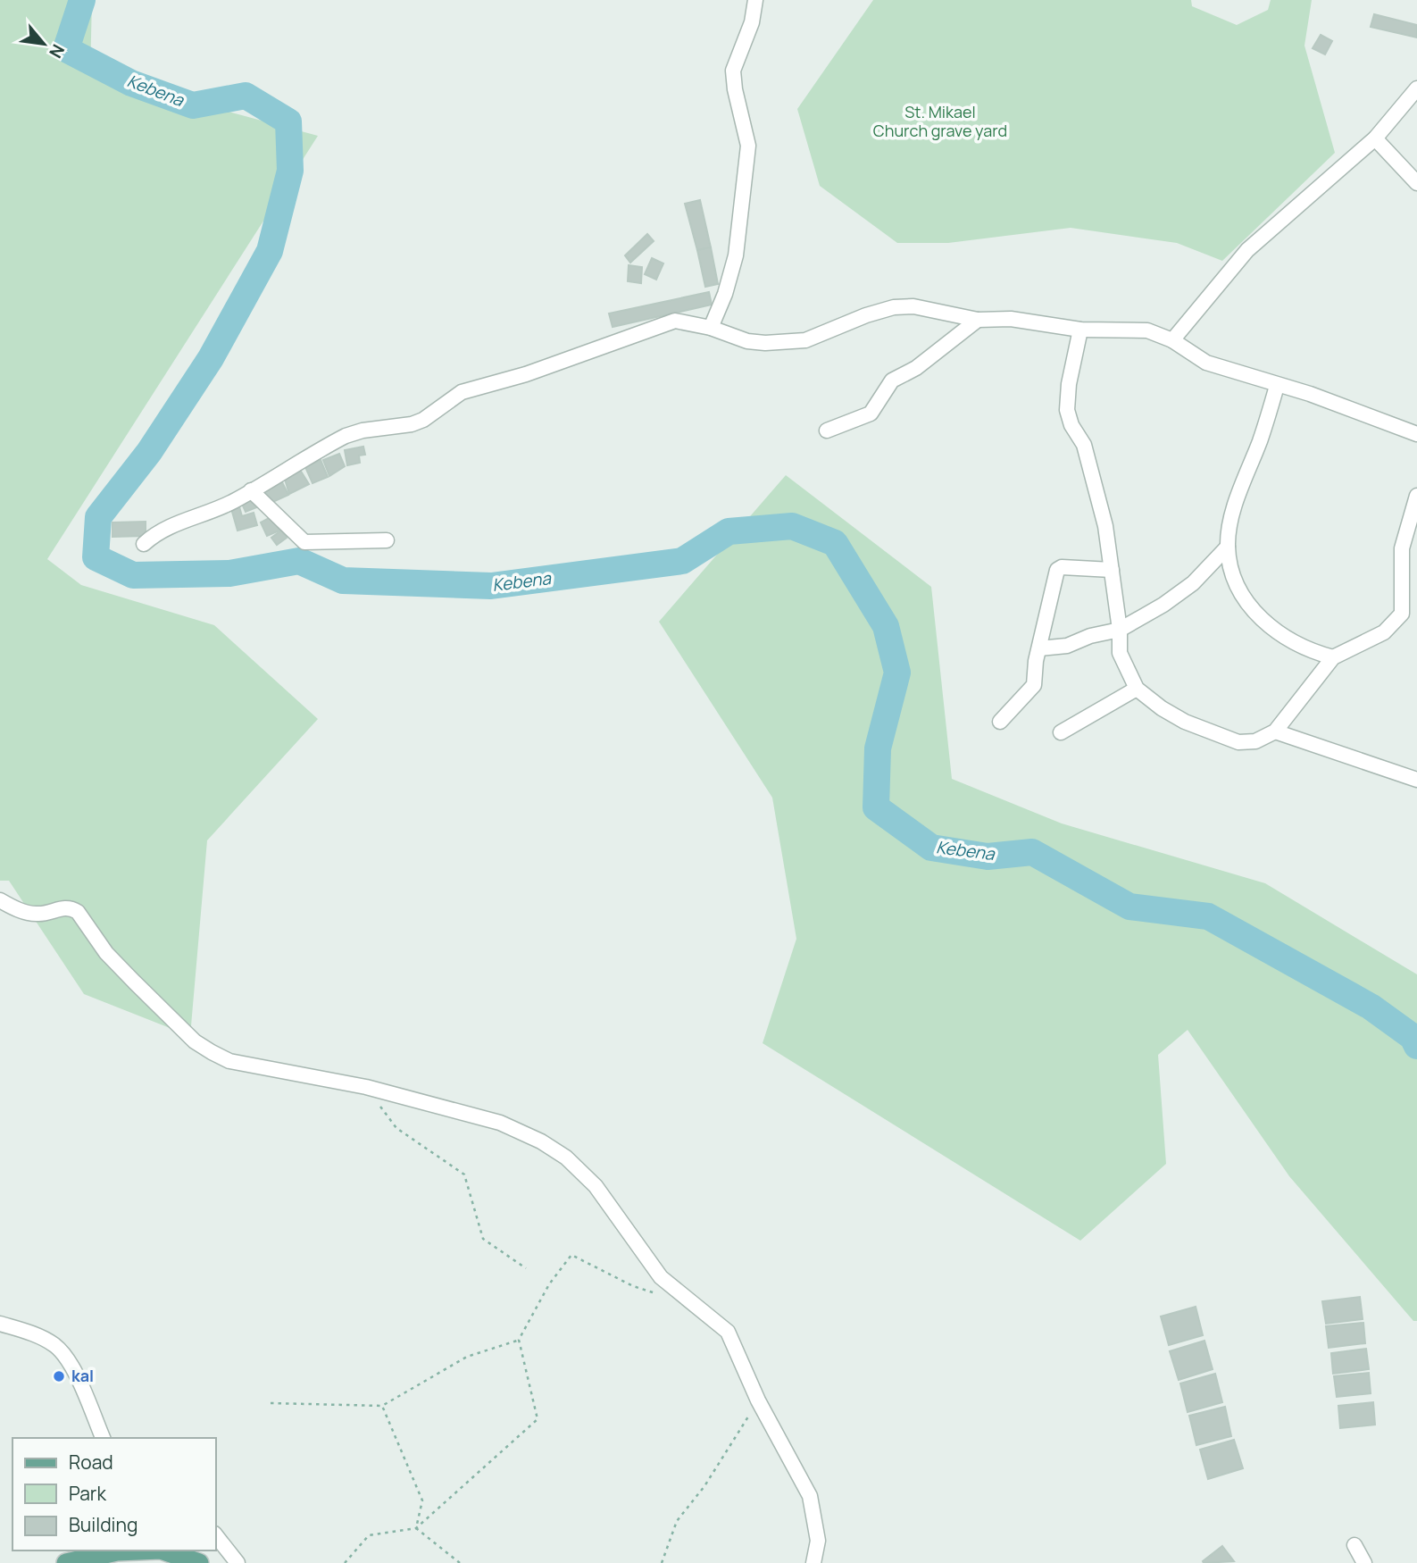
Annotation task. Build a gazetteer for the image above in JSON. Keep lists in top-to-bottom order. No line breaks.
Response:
{"water":["Kebena"],"parks":["St. Mikael Church grave yard"],"places":["kal"],"legend":["Road","Park","Building"],"north":"bottom right"}
